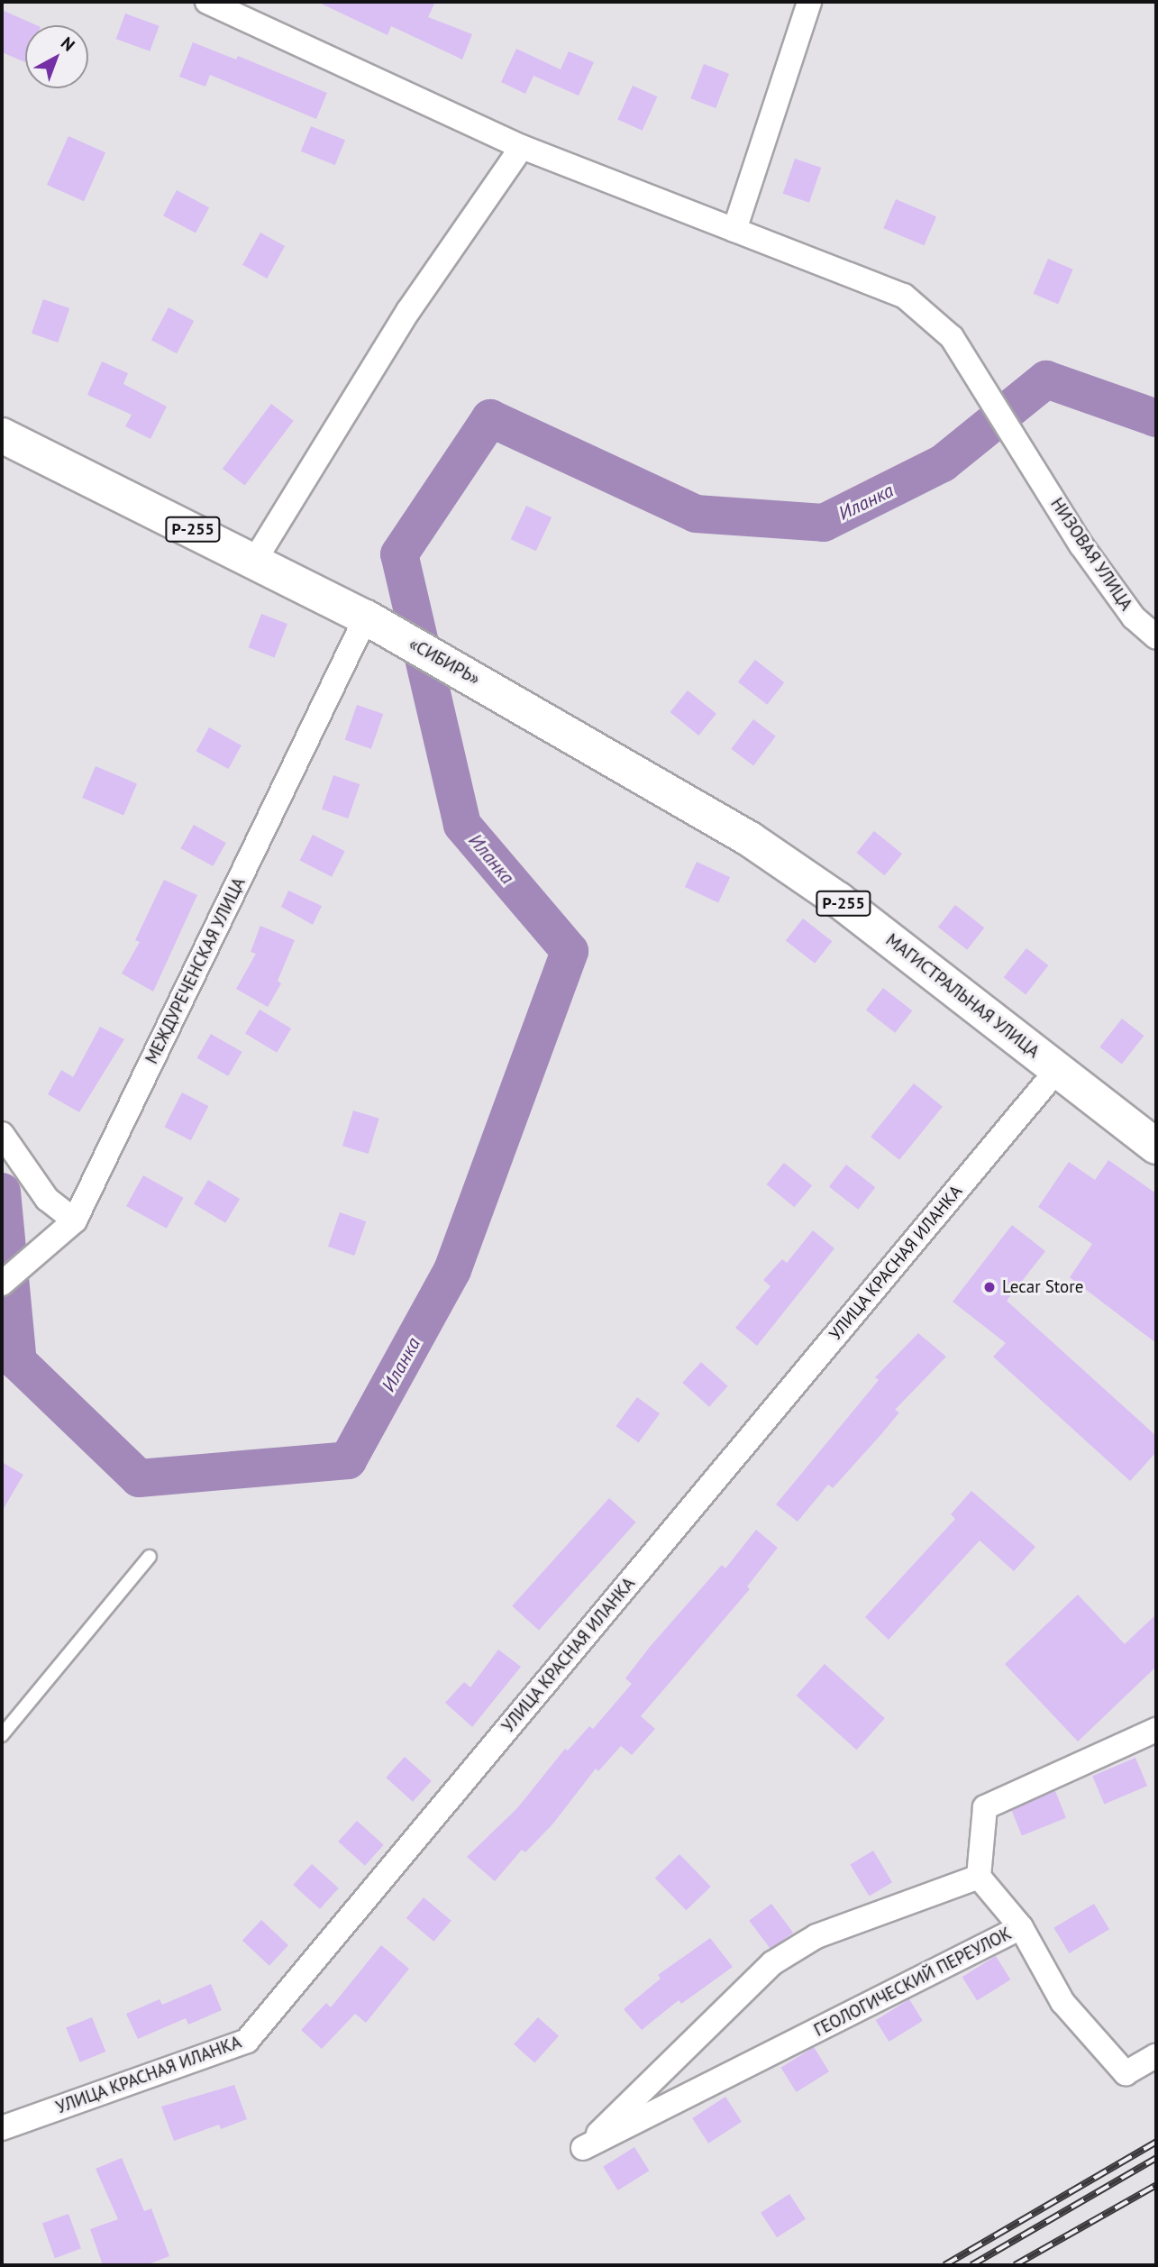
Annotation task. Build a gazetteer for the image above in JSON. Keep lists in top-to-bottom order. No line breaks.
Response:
{"streets":{"main road":["Р-255","«СИБИРЬ»","МАГИСТРАЛЬНАЯ УЛИЦА"],"street":["НИЗОВАЯ УЛИЦА","МЕЖДУРЕЧЕНСКАЯ УЛИЦА","УЛИЦА КРАСНАЯ ИЛАНКА","ГЕОЛОГИЧЕСКИЙ ПЕРЕУЛОК"]},"crossings":[["Р-255","«СИБИРЬ»"],["Р-255","МЕЖДУРЕЧЕНСКАЯ УЛИЦА"],["«СИБИРЬ»","МЕЖДУРЕЧЕНСКАЯ УЛИЦА"],["«СИБИРЬ»","МАГИСТРАЛЬНАЯ УЛИЦА"],["МАГИСТРАЛЬНАЯ УЛИЦА","УЛИЦА КРАСНАЯ ИЛАНКА"]],"water":["Иланка"],"places":["Lecar Store"],"north":"top right"}
